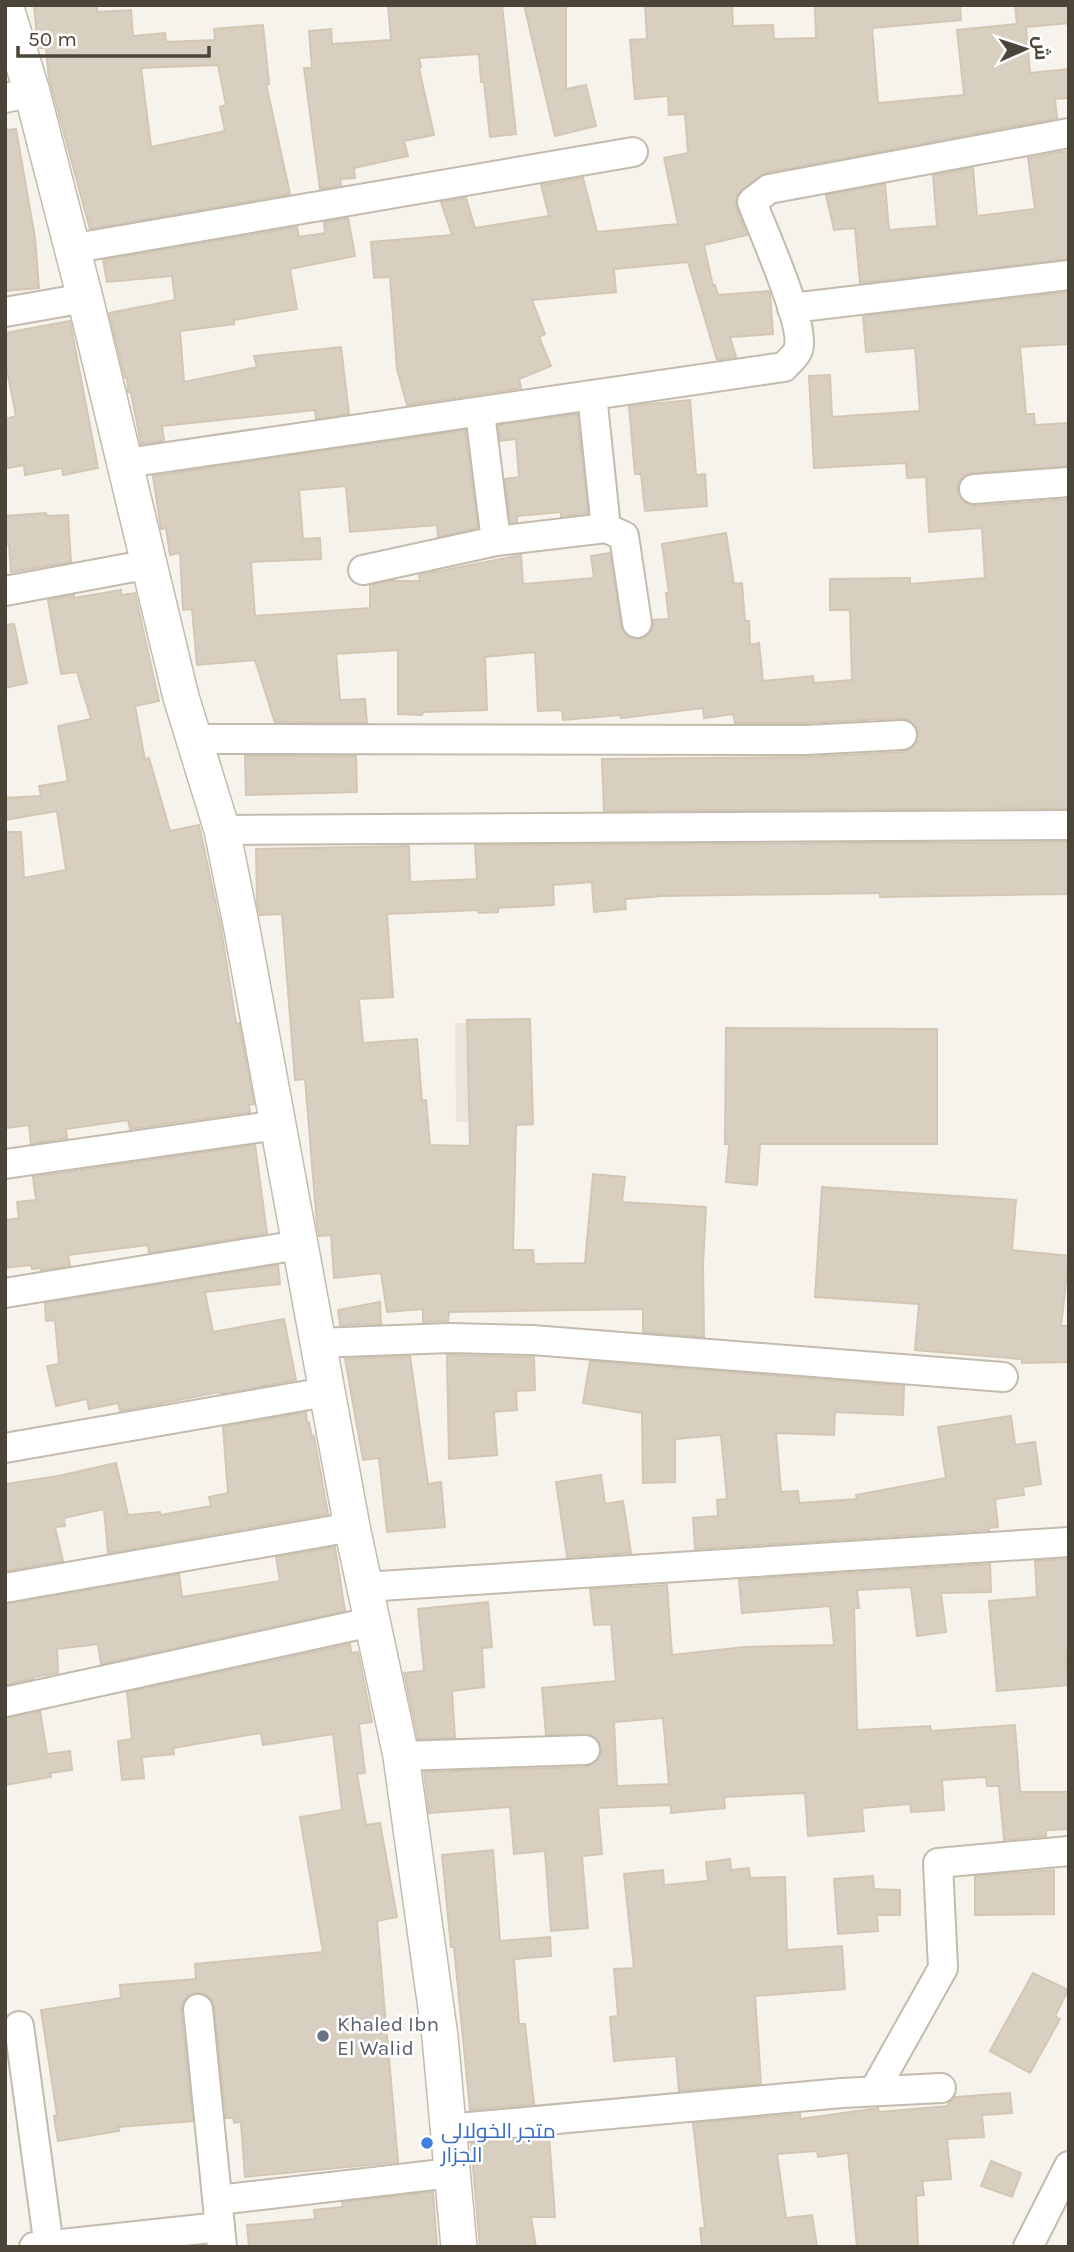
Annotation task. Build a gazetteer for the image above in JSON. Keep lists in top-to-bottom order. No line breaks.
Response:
{"places":["Khaled Ibn El Walid","متجر الخولالي الجزار"],"scale_bar":"50 m","north":"right"}
